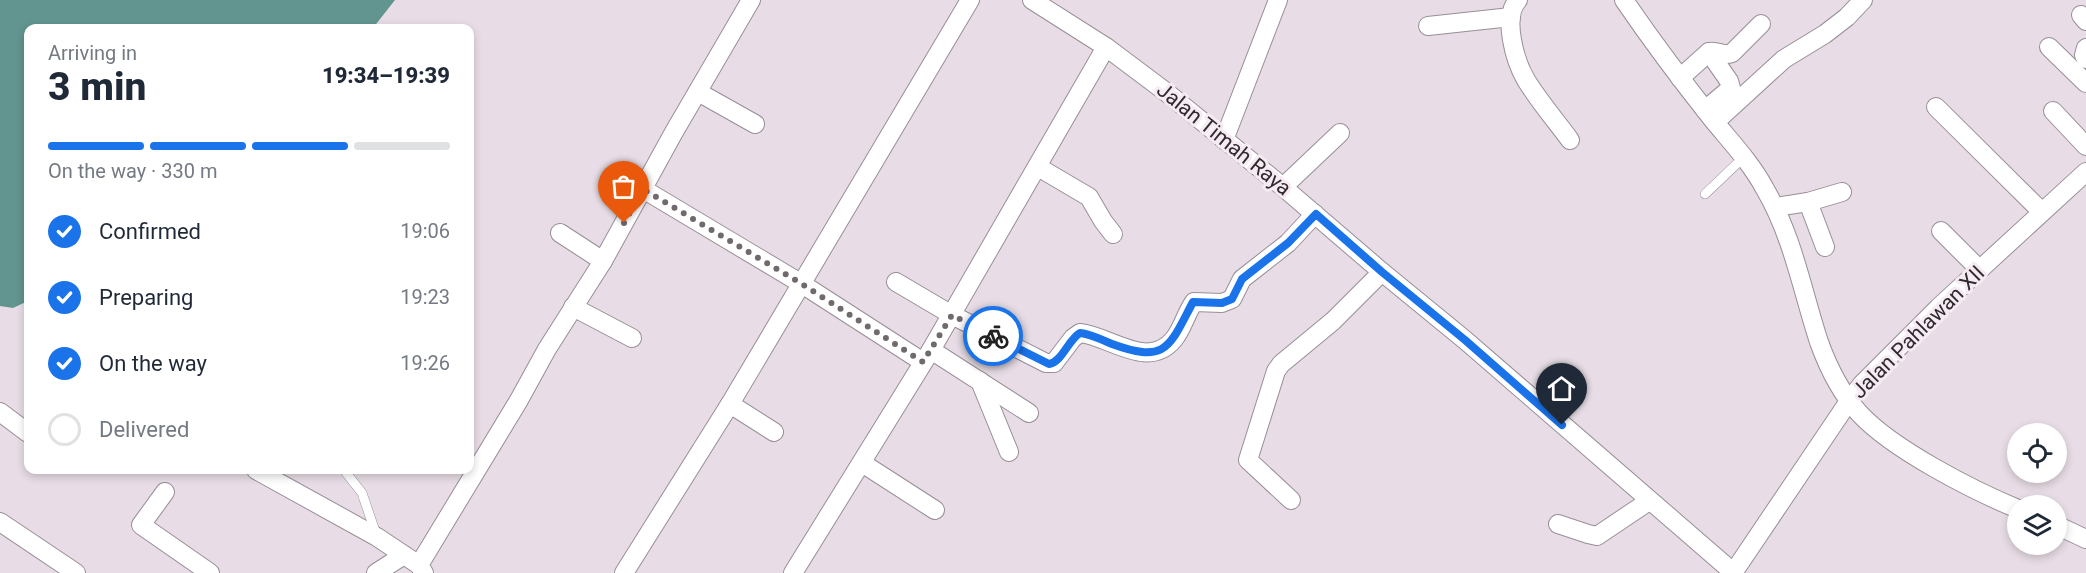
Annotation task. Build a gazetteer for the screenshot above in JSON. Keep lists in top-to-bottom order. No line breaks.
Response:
{"streets":{"street":["Jalan Timah Raya","Jalan Pahlawan XII"]},"crossings":[["Jalan Timah Raya","Jalan Pahlawan XII"]],"page":{"heading":["3 min","Arriving in","19:34–19:39"],"bar":"On the way · 330 m","list":[["Confirmed","19:06"],["Preparing","19:23"],["On the way","19:26"],"Delivered"]}}
